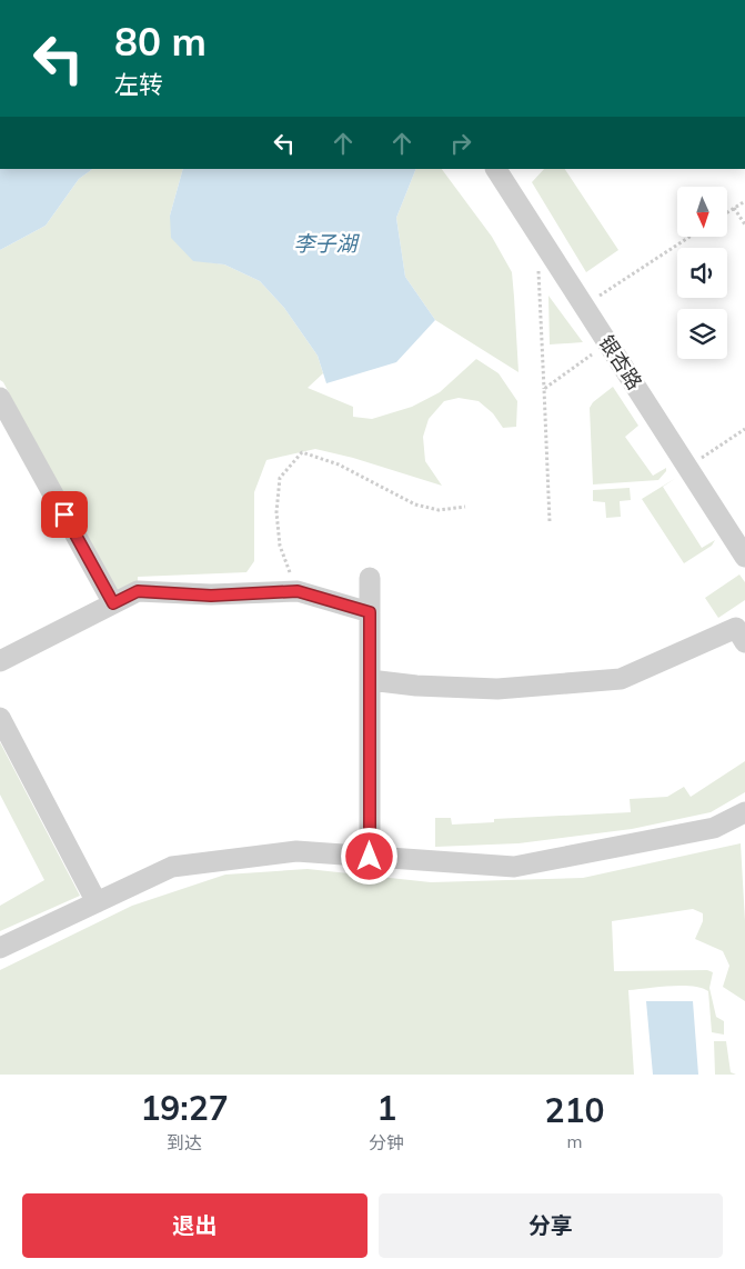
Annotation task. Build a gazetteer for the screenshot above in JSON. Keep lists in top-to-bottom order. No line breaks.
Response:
{"streets":{"street":["银杏路"]},"water":["李子湖"],"north":"bottom","page":{"turn":["80 m","左转"],"eta":["19:27","到达","1","分钟","210","m"],"buttons":["退出","分享"]}}
